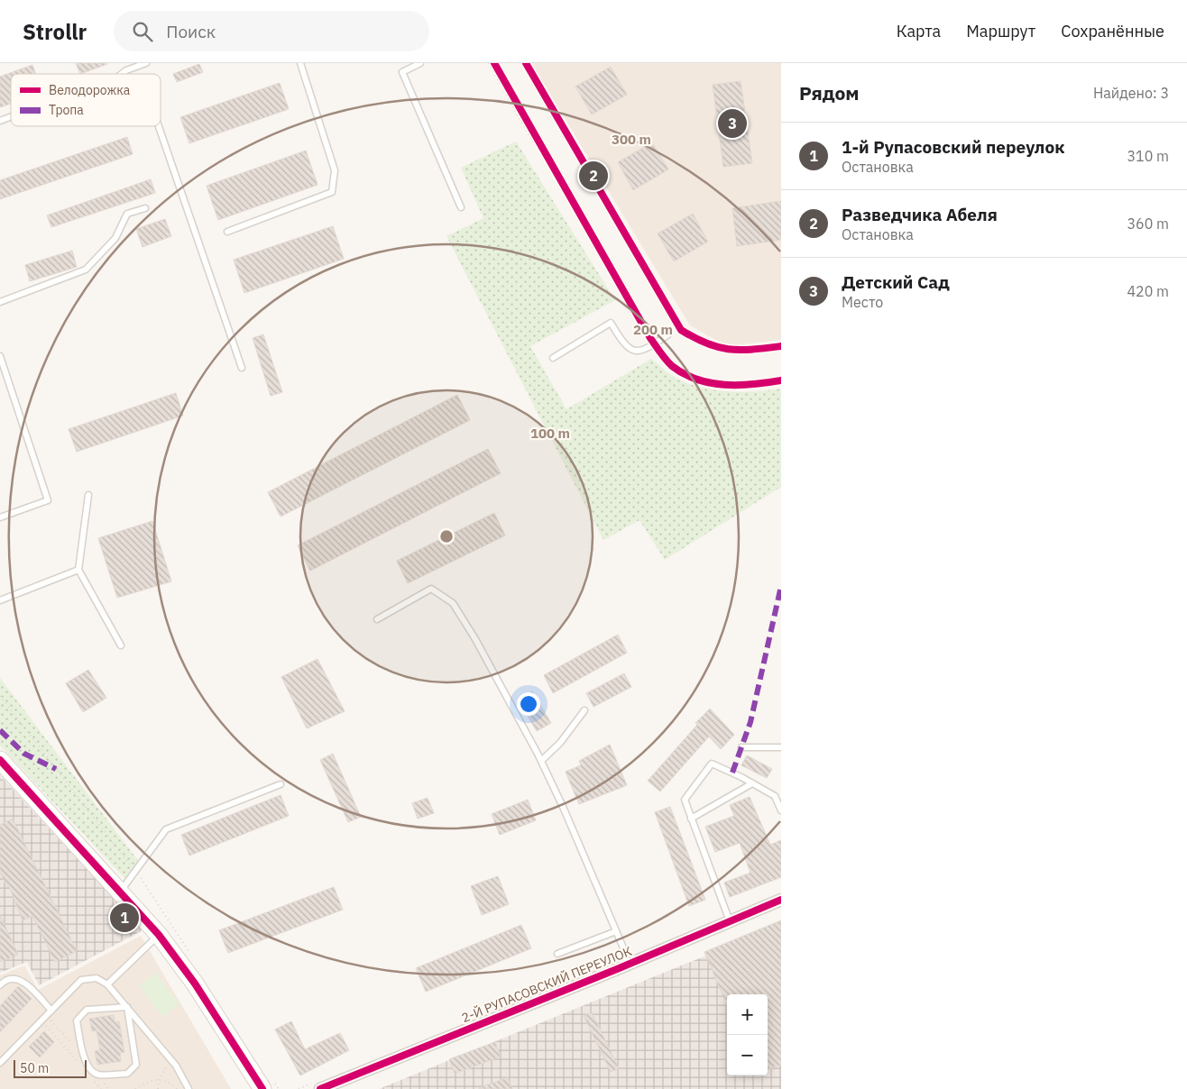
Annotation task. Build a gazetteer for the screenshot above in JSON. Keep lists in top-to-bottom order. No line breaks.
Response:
{"streets":{"street":["2-Й РУПАСОВСКИЙ ПЕРЕУЛОК"]},"legend":["Велодорожка","Тропа"],"scale_bar":"50 m","page":{"header":"Strollr","search":"Поиск","nav":["Карта","Маршрут","Сохранённые"],"heading":["Рядом","Найдено: 3"],"pins":["3","2","1"],"list":[{"mark":"1","name":"1-й Рупасовский переулок","note":"Остановка","value":"310 m"},{"mark":"2","name":"Разведчика Абеля","note":"Остановка","value":"360 m"},{"mark":"3","name":"Детский Сад","note":"Место","value":"420 m"}],"map_buttons":["+","−"],"scale":"50 m"},"rings":["300 m","200 m","100 m"]}
